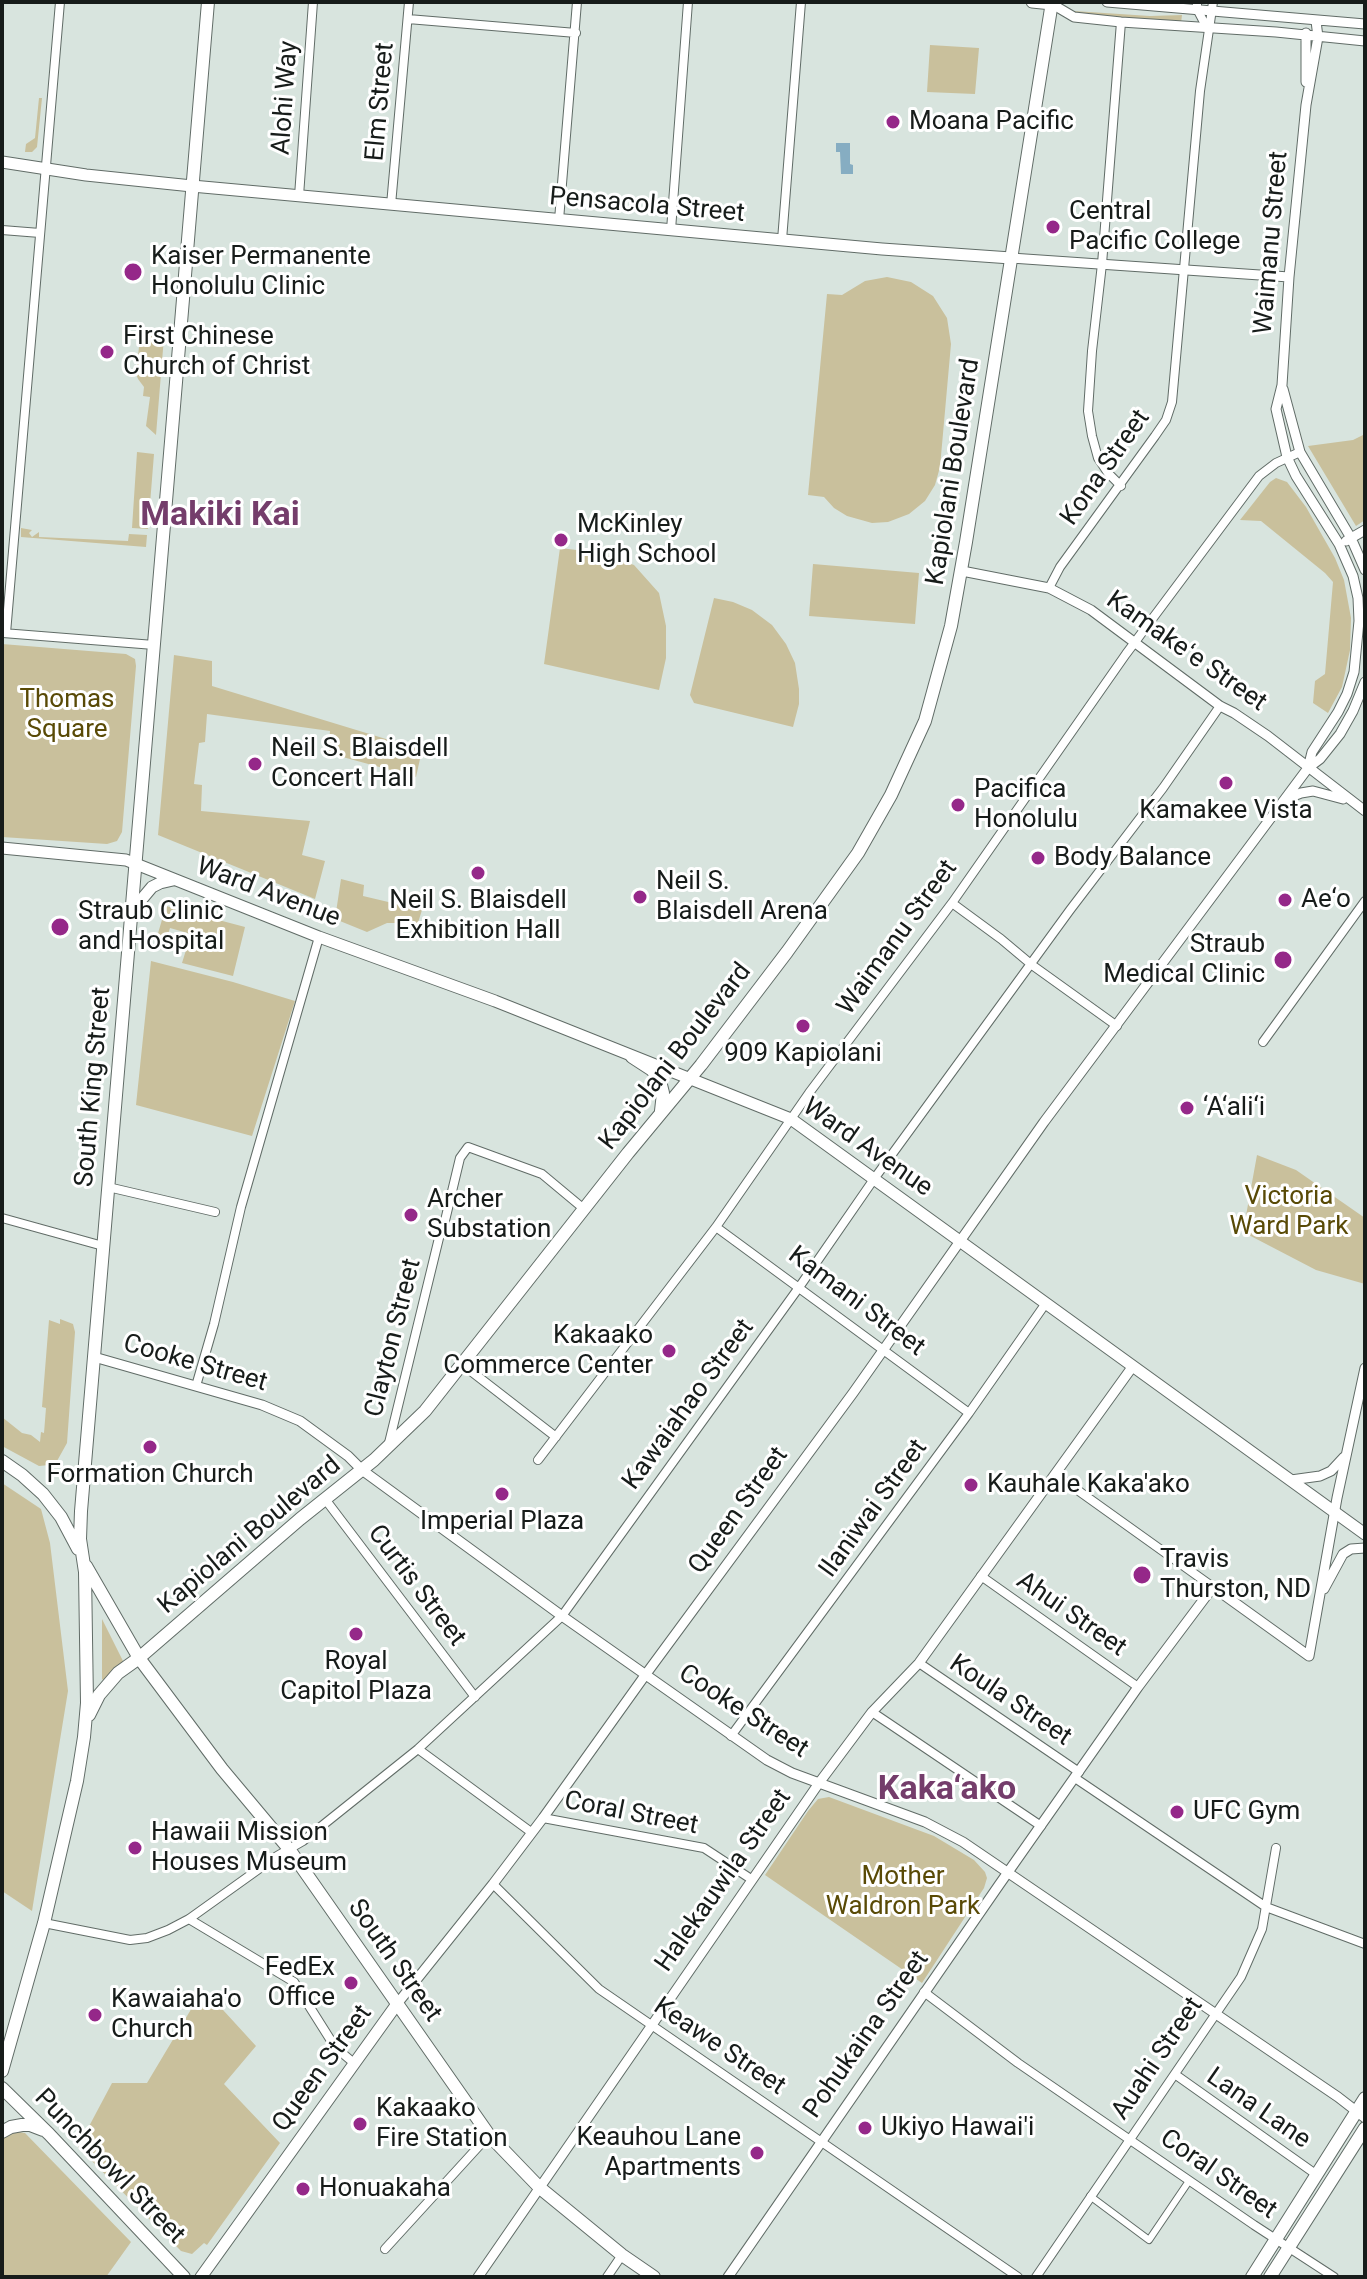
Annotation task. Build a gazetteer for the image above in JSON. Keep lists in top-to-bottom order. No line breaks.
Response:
{"streets":{"main road":["Pensacola Street","Kapiolani Boulevard","Ward Avenue","South King Street","Queen Street","South Street","Punchbowl Street"],"street":["Alohi Way","Elm Street","Waimanu Street","Kona Street","Kamakeʻe Street","Kamani Street","Clayton Street","Cooke Street","Kawaiahao Street","Ilaniwai Street","Curtis Street","Ahui Street","Koula Street","Coral Street","Halekauwila Street","Pohukaina Street","Keawe Street","Auahi Street","Lana Lane"]},"crossings":[["Alohi Way","Pensacola Street"],["Elm Street","Pensacola Street"],["Pensacola Street","Waimanu Street"],["Pensacola Street","Kona Street"],["Pensacola Street","Kapiolani Boulevard"],["Pensacola Street","South King Street"],["Waimanu Street","Kamakeʻe Street"],["Waimanu Street","Ward Avenue"],["Waimanu Street","Kamani Street"],["Waimanu Street","Queen Street"],["Kona Street","Kamakeʻe Street"],["Kapiolani Boulevard","Kamakeʻe Street"],["Kapiolani Boulevard","Ward Avenue"],["Kapiolani Boulevard","South King Street"],["Kapiolani Boulevard","Clayton Street"],["Kapiolani Boulevard","Cooke Street"],["Kapiolani Boulevard","Curtis Street"],["Kapiolani Boulevard","South Street"],["Kamakeʻe Street","Kawaiahao Street"],["Kamakeʻe Street","Queen Street"],["Ward Avenue","South King Street"],["Ward Avenue","Kawaiahao Street"],["Ward Avenue","Ilaniwai Street"],["Ward Avenue","Queen Street"],["Ward Avenue","Halekauwila Street"],["South King Street","Cooke Street"],["South King Street","Kawaiahao Street"],["South King Street","South Street"],["Kamani Street","Kawaiahao Street"],["Kamani Street","Ilaniwai Street"],["Kamani Street","Queen Street"],["Cooke Street","Kawaiahao Street"],["Cooke Street","Ilaniwai Street"],["Cooke Street","Queen Street"],["Cooke Street","Halekauwila Street"],["Cooke Street","Pohukaina Street"],["Cooke Street","Auahi Street"],["Kawaiahao Street","Curtis Street"],["Kawaiahao Street","South Street"],["Queen Street","Coral Street"],["Queen Street","South Street"],["Queen Street","Keawe Street"],["Ahui Street","Halekauwila Street"],["Ahui Street","Pohukaina Street"],["Koula Street","Halekauwila Street"],["Koula Street","Pohukaina Street"],["Koula Street","Auahi Street"],["Coral Street","Halekauwila Street"],["Coral Street","Pohukaina Street"],["Coral Street","Auahi Street"],["Halekauwila Street","South Street"],["Halekauwila Street","Keawe Street"],["Pohukaina Street","Keawe Street"],["Auahi Street","Lana Lane"]],"districts":["Makiki Kai","Kaka‘ako"],"parks":["Thomas Square","Victoria Ward Park","Mother Waldron Park"],"places":["Moana Pacific","Central Pacific College","Kaiser Permanente Honolulu Clinic","First Chinese Church of Christ","McKinley High School","Neil S. Blaisdell Concert Hall","Kamakee Vista","Pacifica Honolulu","Body Balance","Neil S. Blaisdell Exhibition Hall","Neil S. Blaisdell Arena","Ae‘o","Straub Clinic and Hospital","Straub Medical Clinic","909 Kapiolani","‘A‘ali‘i","Archer Substation","Kakaako Commerce Center","Formation Church","Kauhale Kaka'ako","Imperial Plaza","Travis Thurston, ND","Royal Capitol Plaza","UFC Gym","Hawaii Mission Houses Museum","FedEx Office","Kawaiaha'o Church","Kakaako Fire Station","Ukiyo Hawai'i","Keauhou Lane Apartments","Honuakaha"]}
